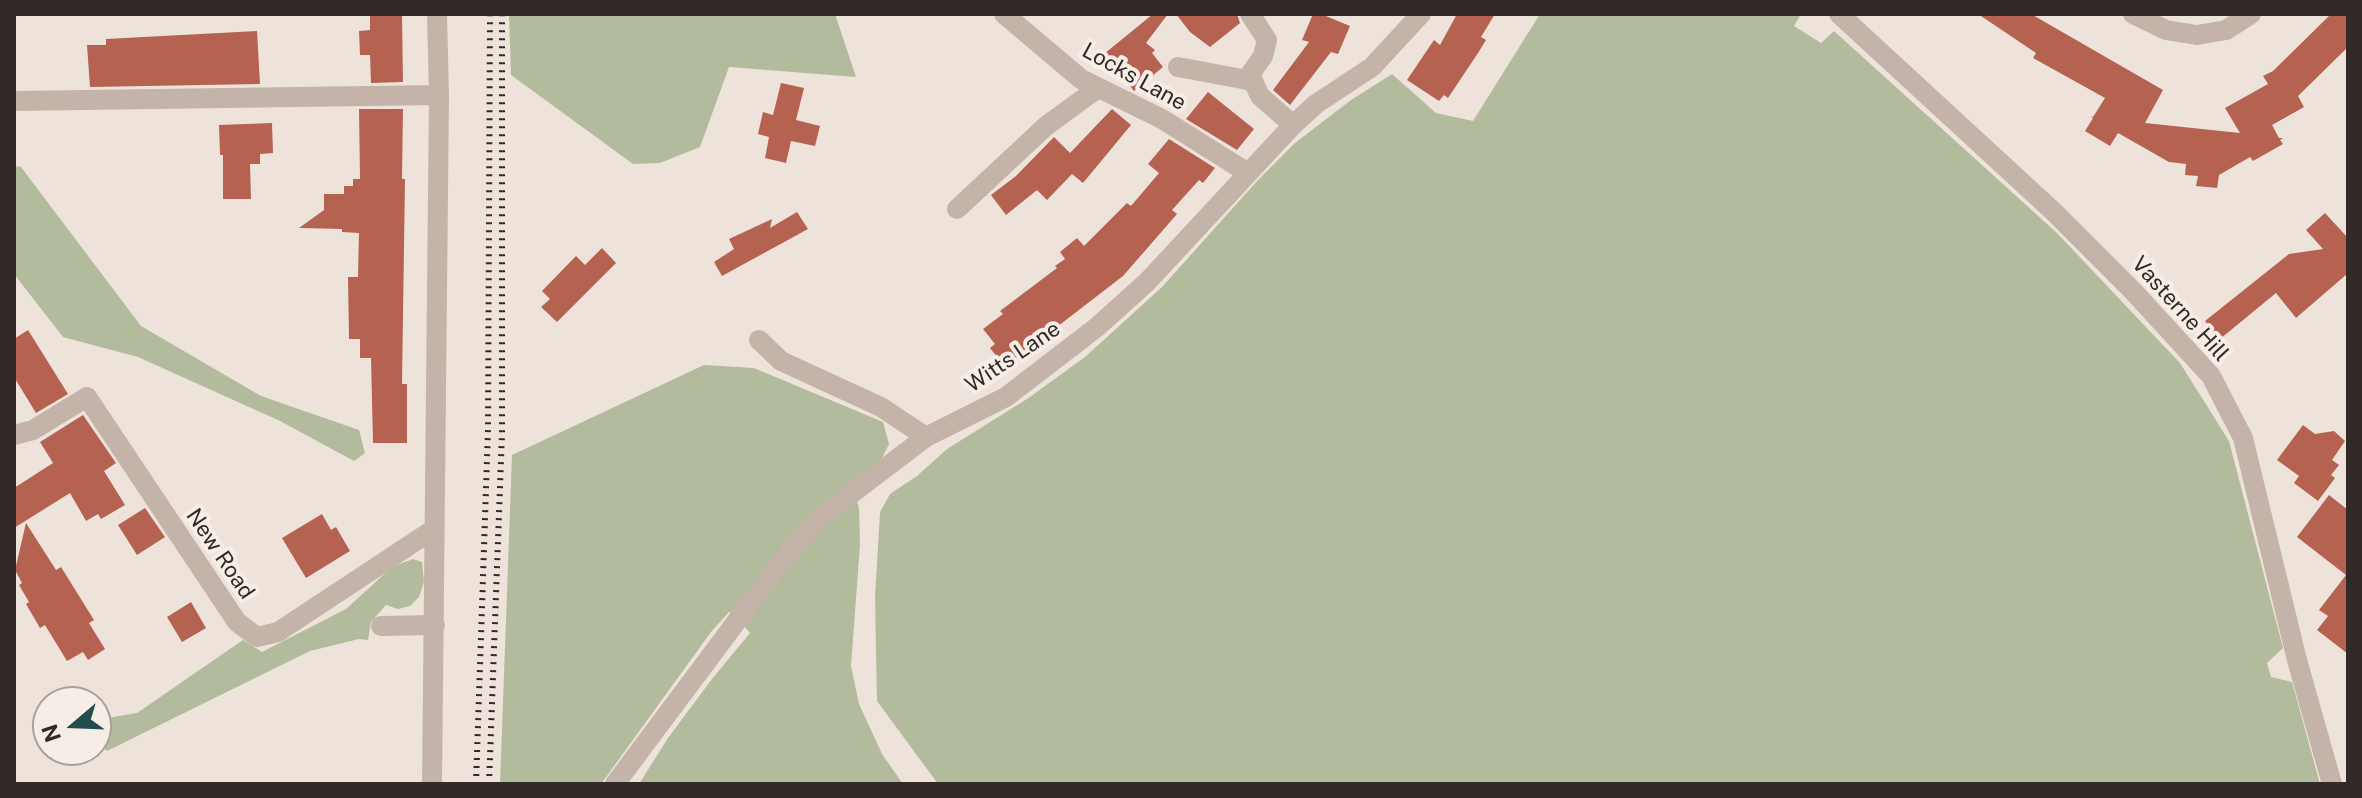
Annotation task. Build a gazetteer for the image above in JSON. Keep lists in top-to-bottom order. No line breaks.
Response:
{"streets":{"street":["Locks Lane","Vasterne Hill","Witts Lane","New Road"]},"crossings":[["Locks Lane","Witts Lane"]],"north":"left"}
